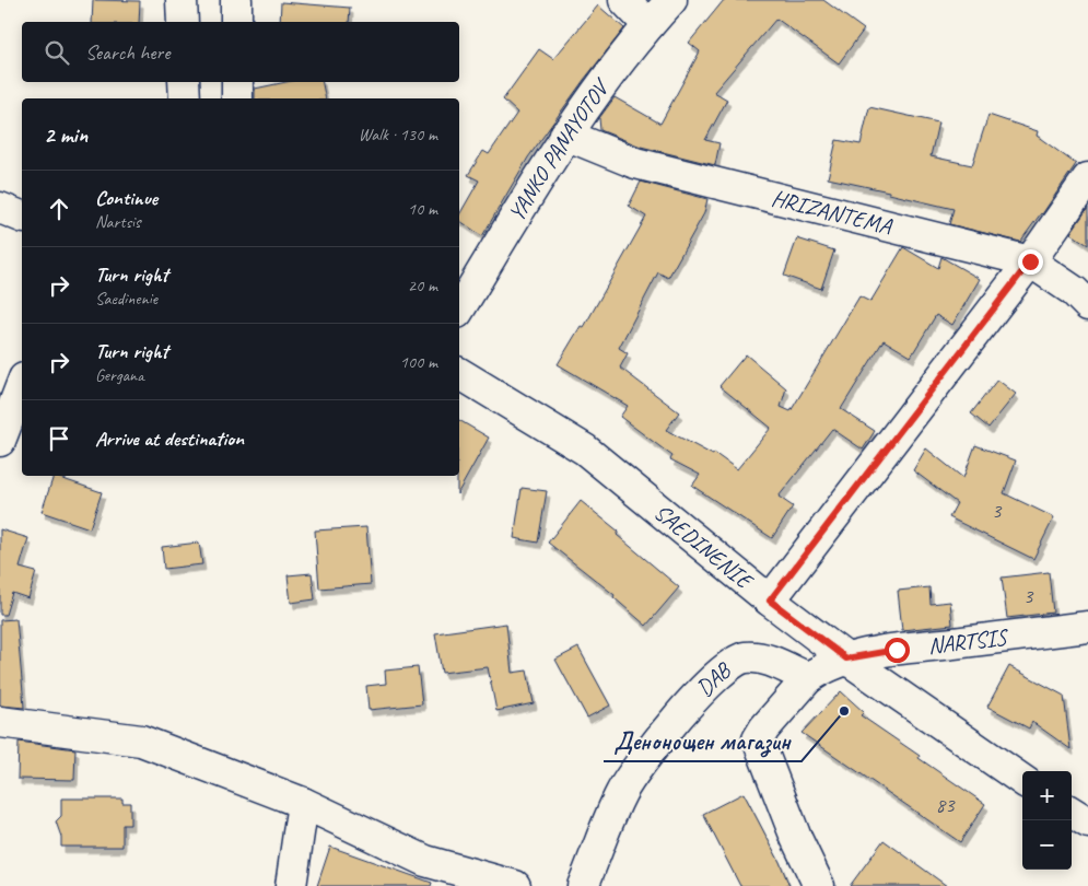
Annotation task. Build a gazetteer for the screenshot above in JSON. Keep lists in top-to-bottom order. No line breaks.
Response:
{"streets":{"street":["YANKO PANAYOTOV","HRIZANTEMA","SAEDINENIE","NARTSIS","DAB"]},"crossings":[["YANKO PANAYOTOV","HRIZANTEMA"],["SAEDINENIE","NARTSIS"]],"places":["Денонощен магазин"],"house_numbers":["3","3","83"],"page":{"search":"Search here","heading":["2 min","Walk · 130 m"],"list":[["Continue","Nartsis","10 m"],["Turn right","Saedinenie","20 m"],["Turn right","Gergana","100 m"],"Arrive at destination"],"map_buttons":["+","−"]}}
